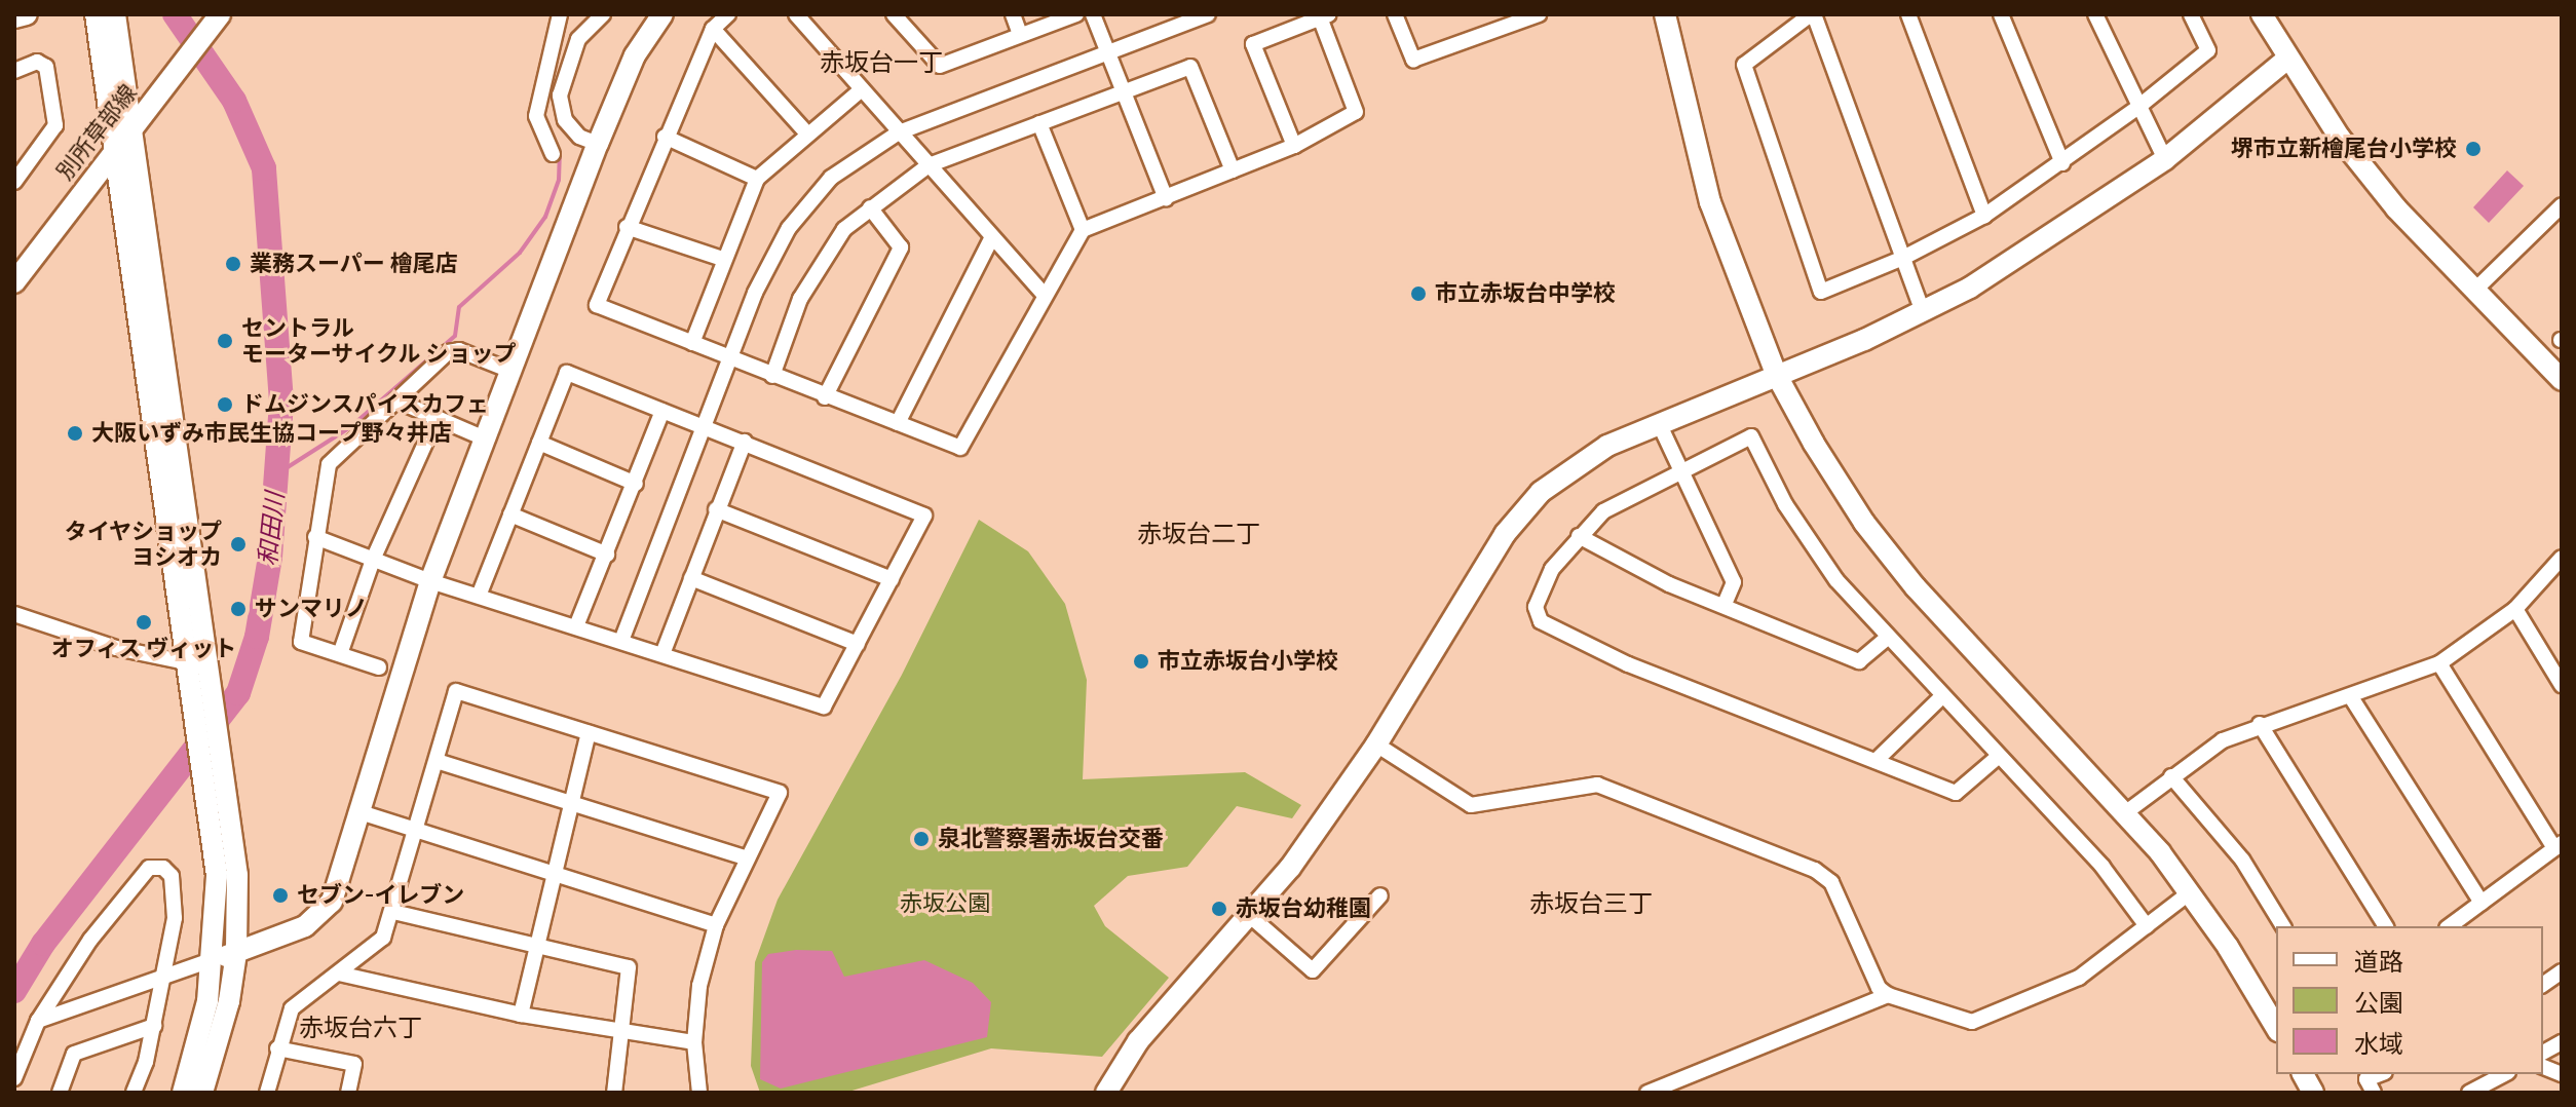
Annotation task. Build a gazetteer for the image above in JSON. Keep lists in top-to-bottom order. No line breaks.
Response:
{"streets":{"street":["別所草部線"]},"districts":["赤坂台一丁","赤坂台二丁","赤坂台三丁","赤坂台六丁"],"water":["和田川"],"parks":["赤坂公園"],"places":["堺市立新檜尾台小学校","業務スーパー 檜尾店","市立赤坂台中学校","セントラル モーターサイクル ショップ","ドムジンスパイスカフェ","大阪いずみ市民生協コープ野々井店","タイヤショップ ヨシオカ","サンマリノ","オフィス ヴィット","市立赤坂台小学校","泉北警察署赤坂台交番","セブン-イレブン","赤坂台幼稚園"],"legend":["道路","公園","水域"]}
